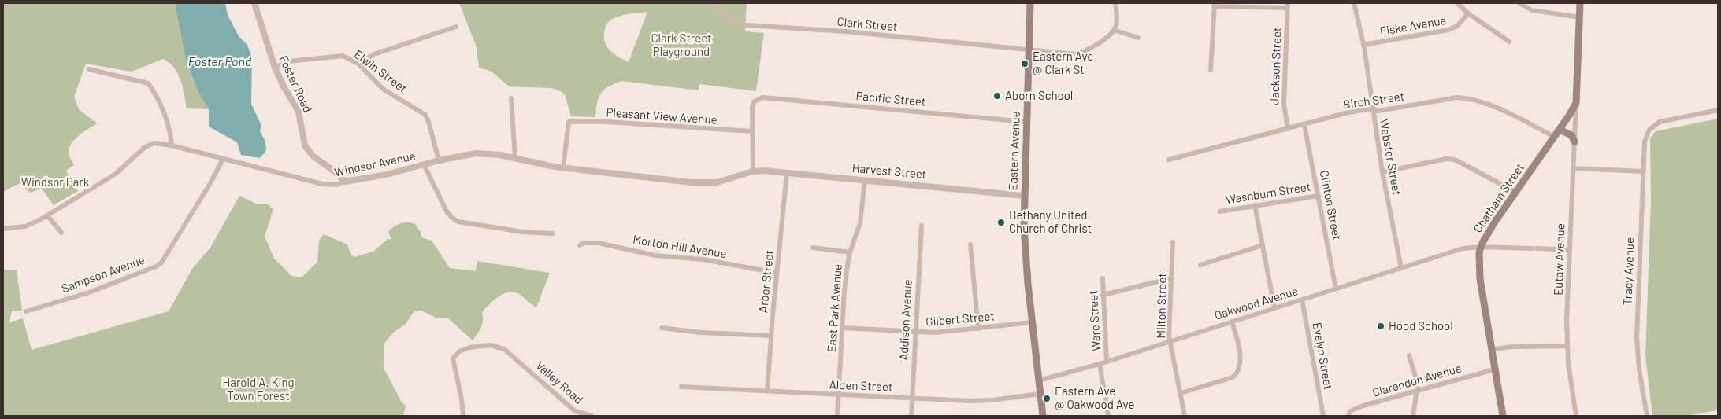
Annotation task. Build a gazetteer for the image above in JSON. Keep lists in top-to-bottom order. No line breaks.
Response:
{"streets":{"main road":["Eastern Avenue","Chatham Street"],"street":["Clark Street","Fiske Avenue","Jackson Street","Elwin Street","Foster Road","Pacific Street","Birch Street","Pleasant View Avenue","Webster Street","Windsor Avenue","Harvest Street","Washburn Street","Clinton Street","Morton Hill Avenue","Eutaw Avenue","Tracy Avenue","Sampson Avenue","Arbor Street","Oakwood Avenue","Milton Street","East Park Avenue","Gilbert Street","Addison Avenue","Ware Street","Evelyn Street","Clarendon Avenue","Valley Road","Alden Street"]},"crossings":[["Clark Street","Eastern Avenue"],["Fiske Avenue","Webster Street"],["Jackson Street","Birch Street"],["Elwin Street","Foster Road"],["Elwin Street","Windsor Avenue"],["Foster Road","Windsor Avenue"],["Pacific Street","Pleasant View Avenue"],["Pacific Street","Eastern Avenue"],["Birch Street","Webster Street"],["Birch Street","Chatham Street"],["Birch Street","Clinton Street"],["Pleasant View Avenue","Windsor Avenue"],["Eastern Avenue","Harvest Street"],["Eastern Avenue","Oakwood Avenue"],["Eastern Avenue","Gilbert Street"],["Eastern Avenue","Alden Street"],["Webster Street","Oakwood Avenue"],["Windsor Avenue","Harvest Street"],["Windsor Avenue","Sampson Avenue"],["Harvest Street","Arbor Street"],["Harvest Street","East Park Avenue"],["Washburn Street","Clinton Street"],["Chatham Street","Eutaw Avenue"],["Chatham Street","Oakwood Avenue"],["Chatham Street","Clarendon Avenue"],["Clinton Street","Oakwood Avenue"],["Morton Hill Avenue","Arbor Street"],["Eutaw Avenue","Oakwood Avenue"],["Arbor Street","Alden Street"],["Oakwood Avenue","Milton Street"],["Oakwood Avenue","Ware Street"],["Oakwood Avenue","Evelyn Street"],["East Park Avenue","Gilbert Street"],["East Park Avenue","Alden Street"],["Gilbert Street","Addison Avenue"],["Addison Avenue","Alden Street"]],"water":["Foster Pond"],"parks":["Clark Street Playground","Windsor Park","Harold A. King Town Forest"],"places":["Eastern Ave @ Clark St","Aborn School","Bethany United Church of Christ","Hood School","Eastern Ave @ Oakwood Ave"]}
